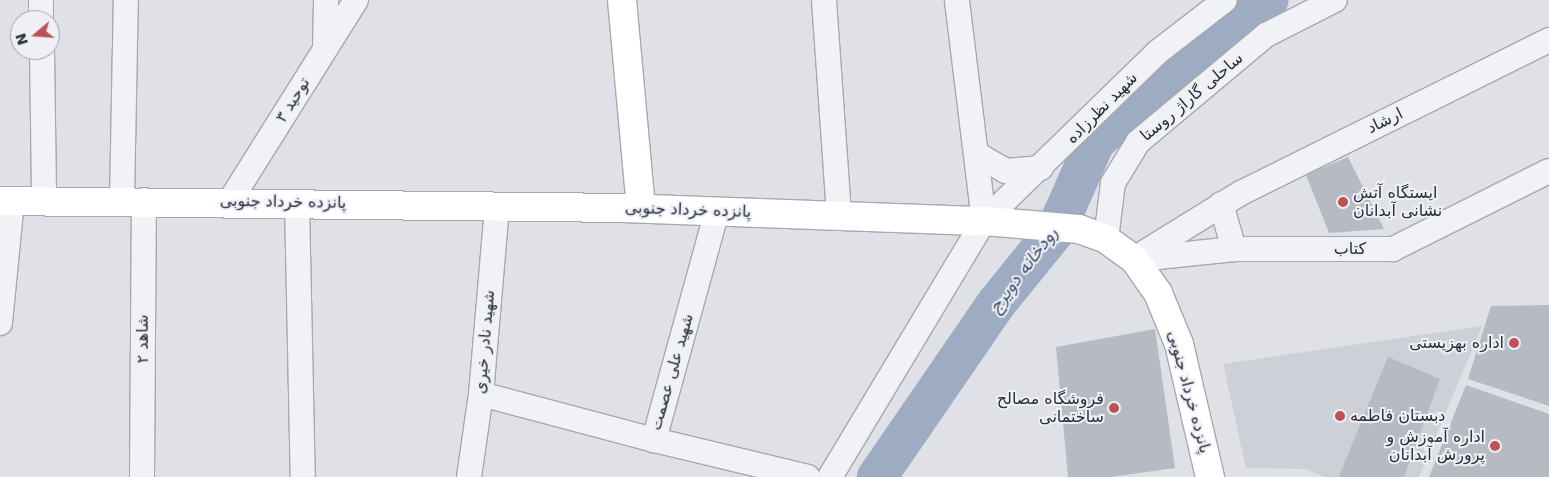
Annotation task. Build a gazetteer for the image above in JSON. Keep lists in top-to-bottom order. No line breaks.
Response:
{"streets":{"main road":["پانزده خرداد جنوبی"],"street":["ساحلی گاراژ روستا","توحید ۳","شهید نظرزاده","ارشاد","کتاب","شاهد ۲","شهید نادر خیری","شهید علی عصمت"]},"crossings":[["ساحلی گاراژ روستا","پانزده خرداد جنوبی"],["توحید ۳","پانزده خرداد جنوبی"],["شهید نظرزاده","پانزده خرداد جنوبی"],["ارشاد","پانزده خرداد جنوبی"],["ارشاد","کتاب"],["پانزده خرداد جنوبی","کتاب"],["پانزده خرداد جنوبی","شاهد ۲"],["پانزده خرداد جنوبی","شهید نادر خیری"],["پانزده خرداد جنوبی","شهید علی عصمت"]],"water":["رودخانه دویرج"],"places":["ایستگاه آتش نشانی آبدانان","اداره بهزیستی","فروشگاه مصالح ساختمانی","دبستان فاطمه","اداره آموزش و پرورش آبدانان"],"north":"left"}
